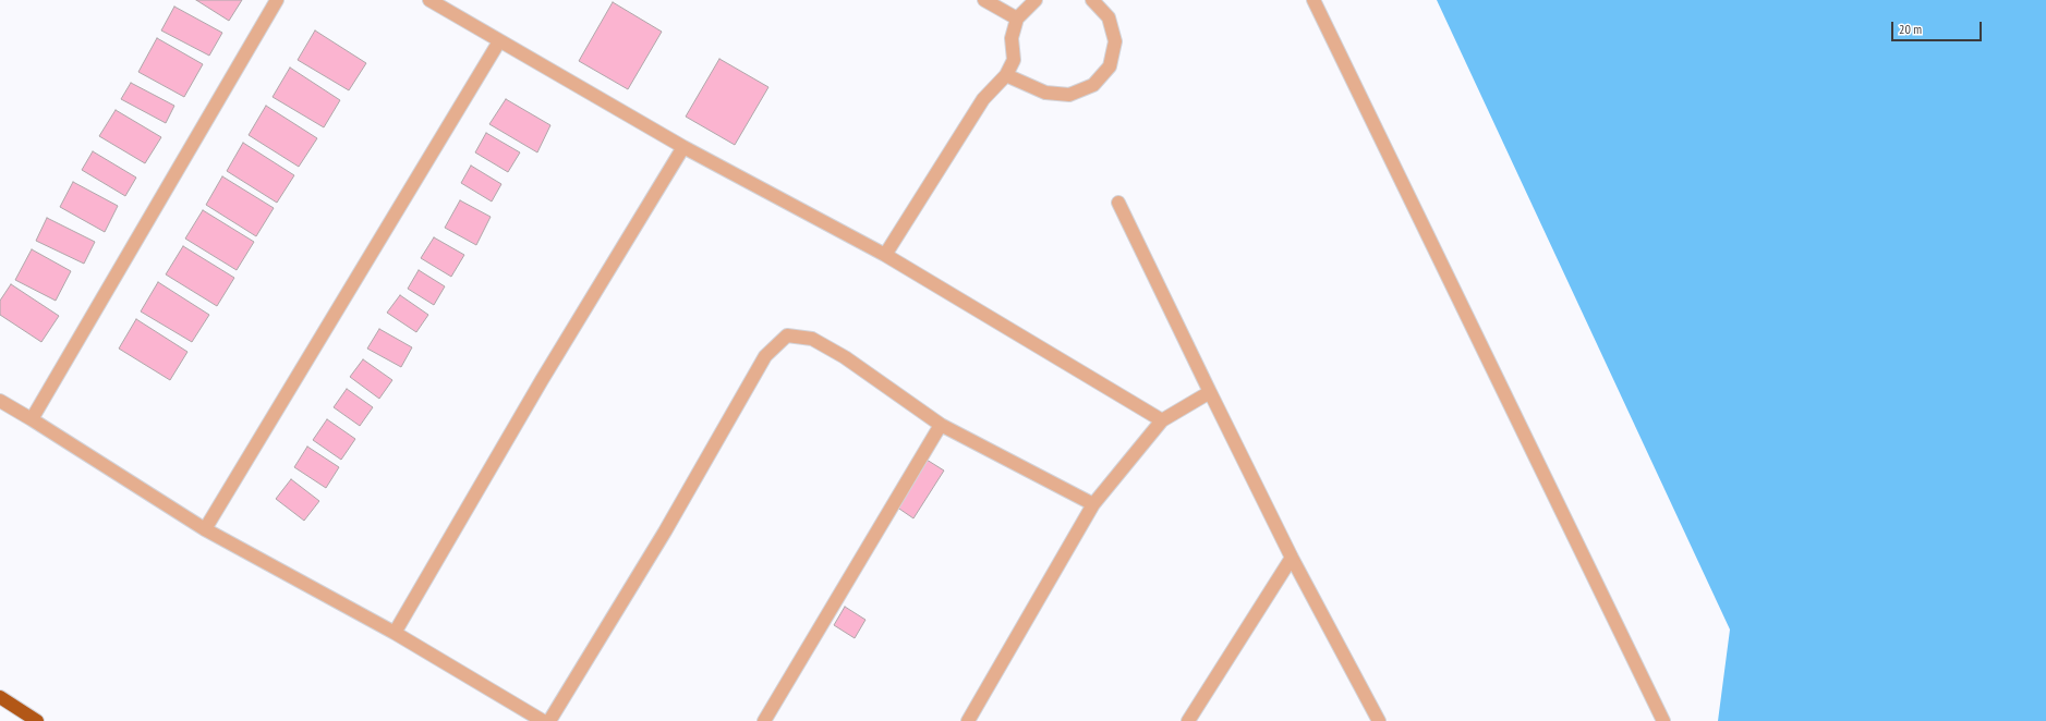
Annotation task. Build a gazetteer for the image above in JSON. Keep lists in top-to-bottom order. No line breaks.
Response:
{"scale_bar":"20 m"}
